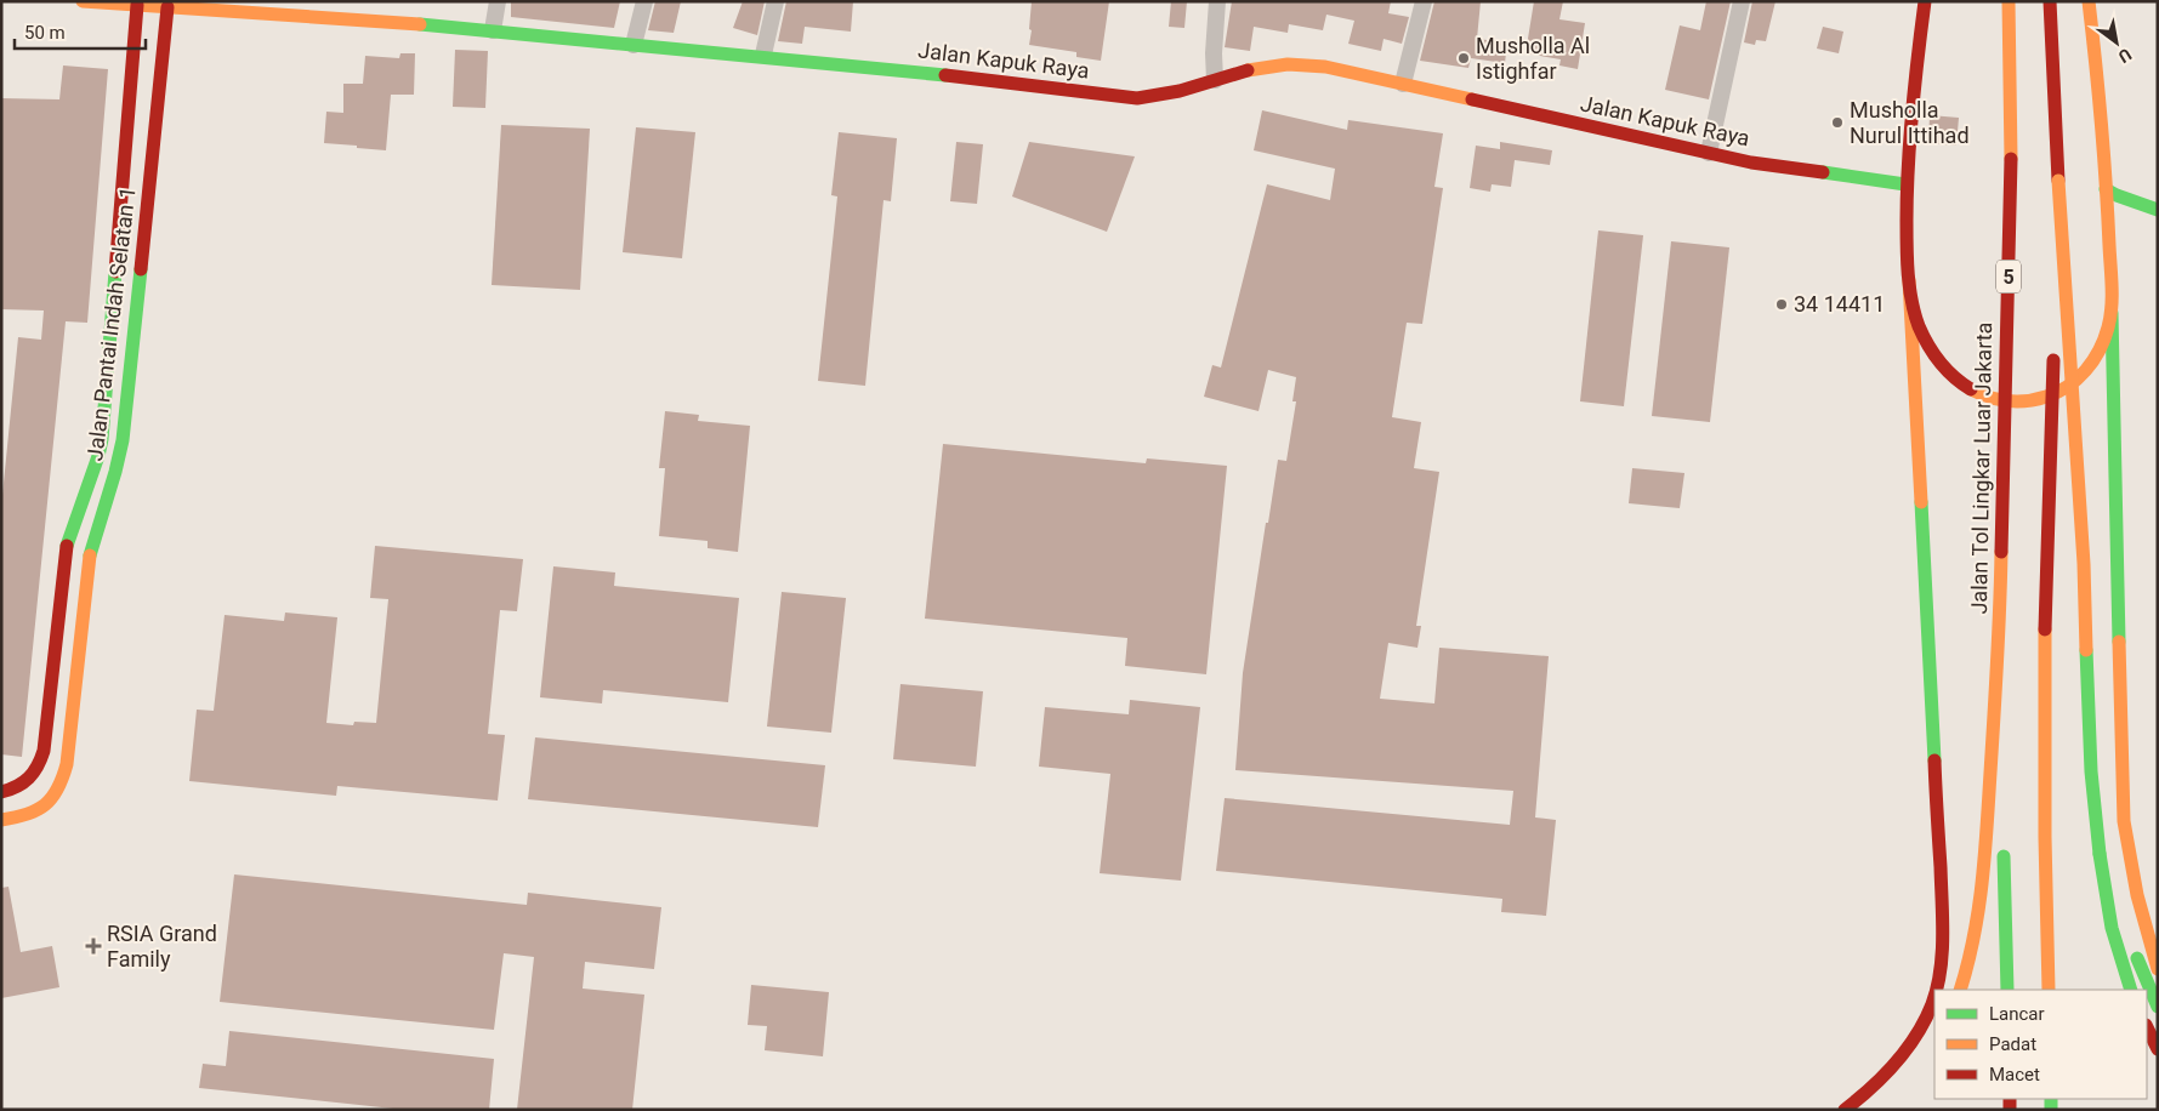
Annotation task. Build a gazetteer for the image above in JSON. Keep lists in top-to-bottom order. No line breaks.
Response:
{"streets":{"main road":["Jalan Kapuk Raya","5","Jalan Pantai Indah Selatan 1","Jalan Tol Lingkar Luar Jakarta"]},"crossings":[["Jalan Kapuk Raya","Jalan Pantai Indah Selatan 1"]],"places":{"other":["Musholla Al Istighfar","Musholla Nurul Ittihad","34 14411"],"health":["RSIA Grand Family"]},"legend":["Lancar","Padat","Macet"],"scale_bar":"50 m","north":"bottom right"}
